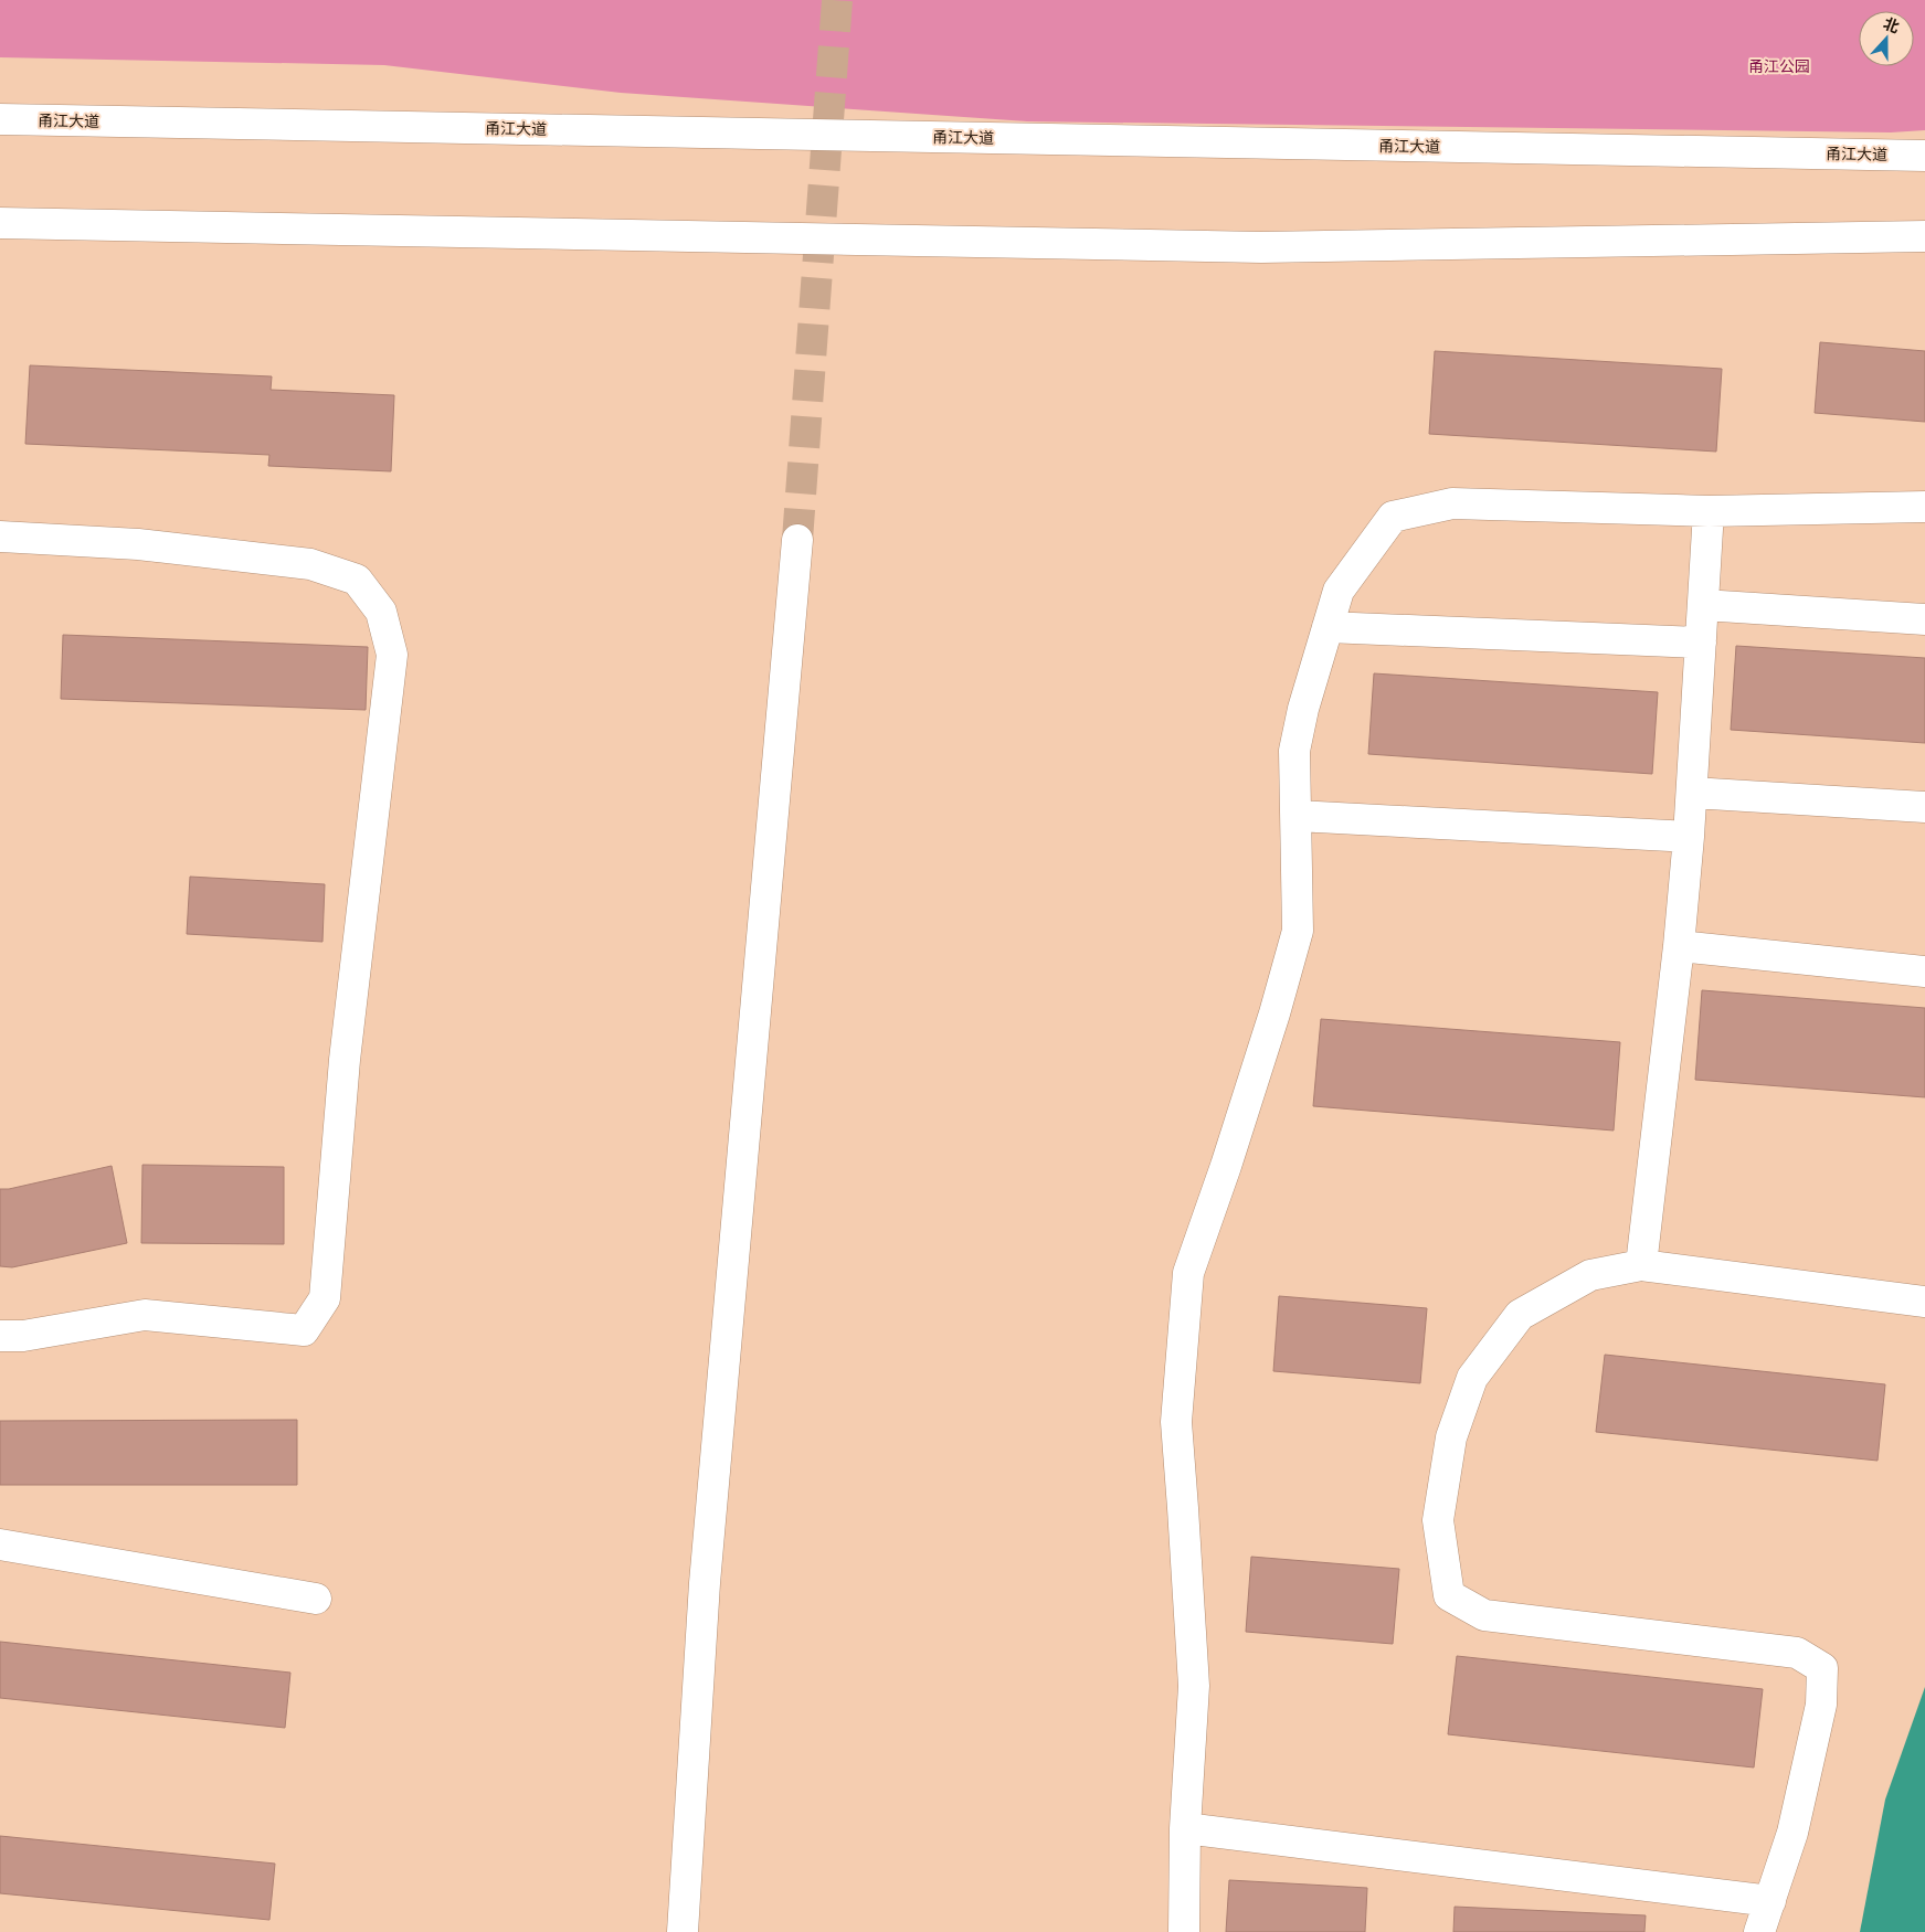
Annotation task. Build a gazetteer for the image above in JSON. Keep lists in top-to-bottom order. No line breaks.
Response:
{"streets":{"main road":["甬江大道"]},"parks":["甬江公园"],"north":"top"}
